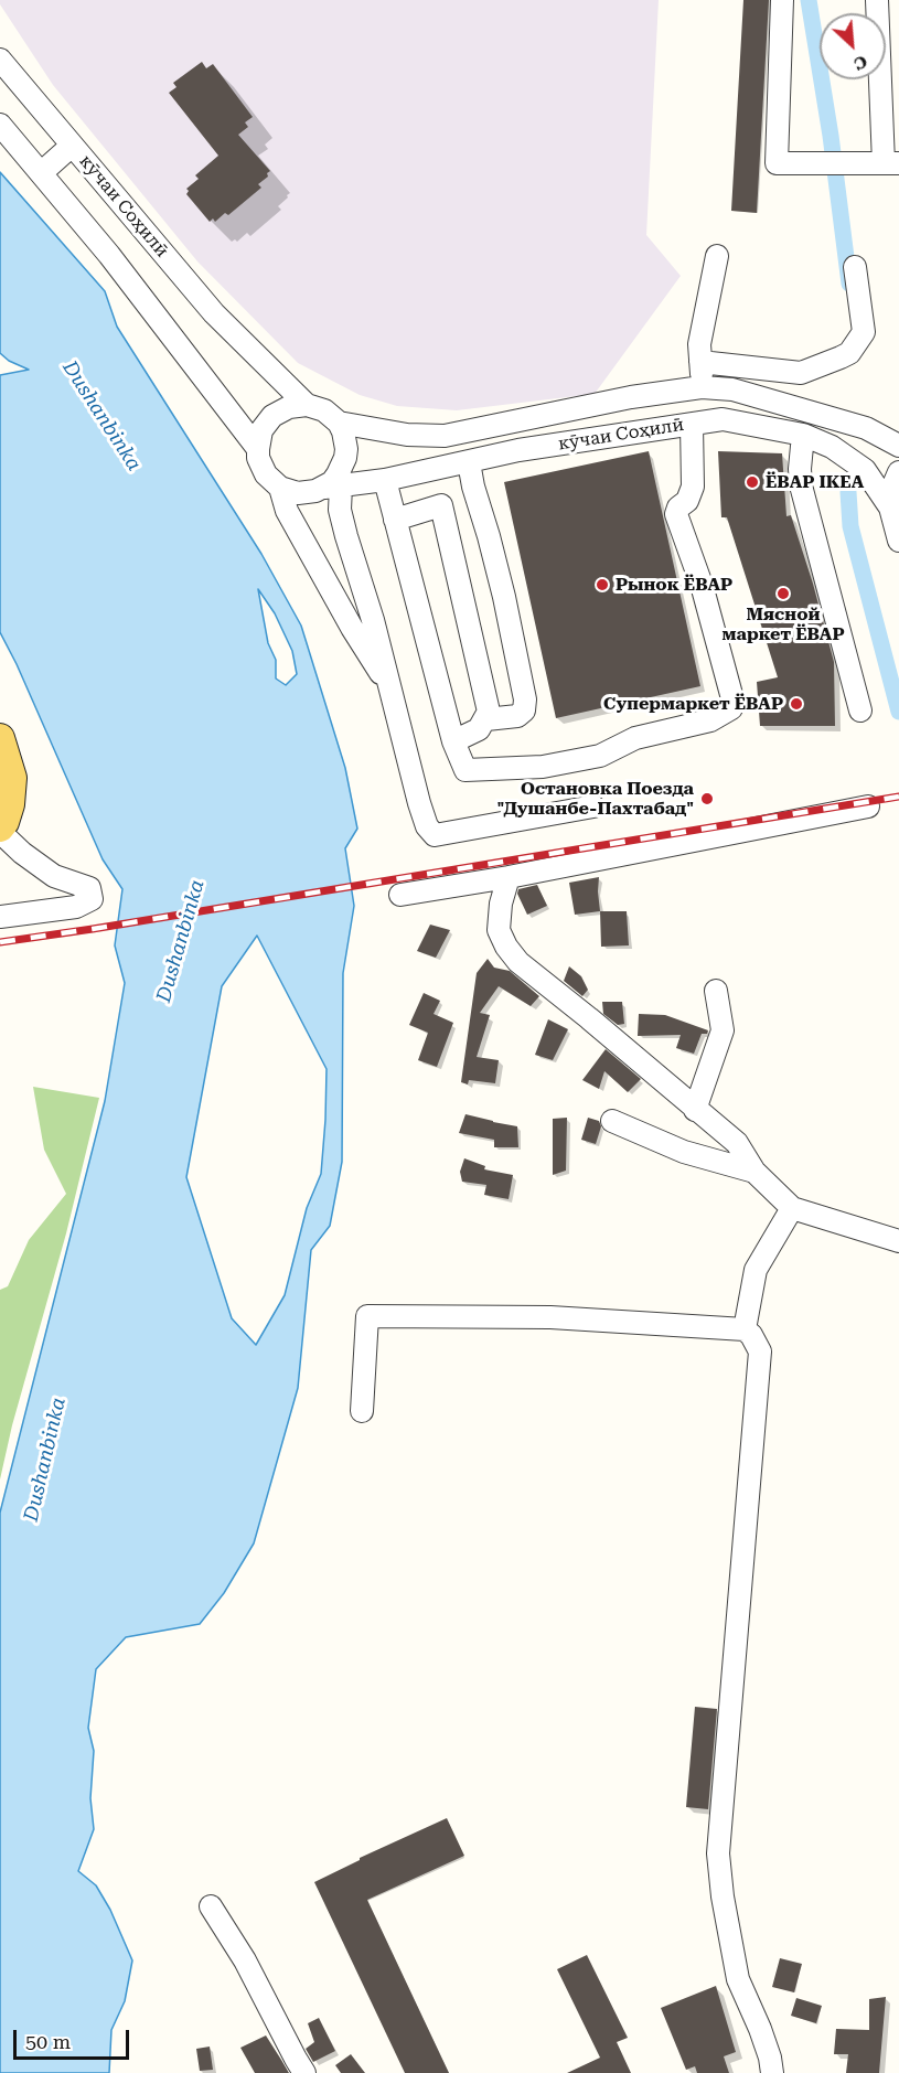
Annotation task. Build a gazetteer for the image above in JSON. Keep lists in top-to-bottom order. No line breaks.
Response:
{"streets":{"street":["кӯчаи Соҳилӣ"]},"water":["Dushanbinka"],"places":["ЁВАР IKEA","Рынок ЁВАР","Мясной маркет ЁВАР","Супермаркет ЁВАР","Остановка Поезда \"Душанбе-Пахтабад\""],"scale_bar":"50 m","north":"bottom right"}
